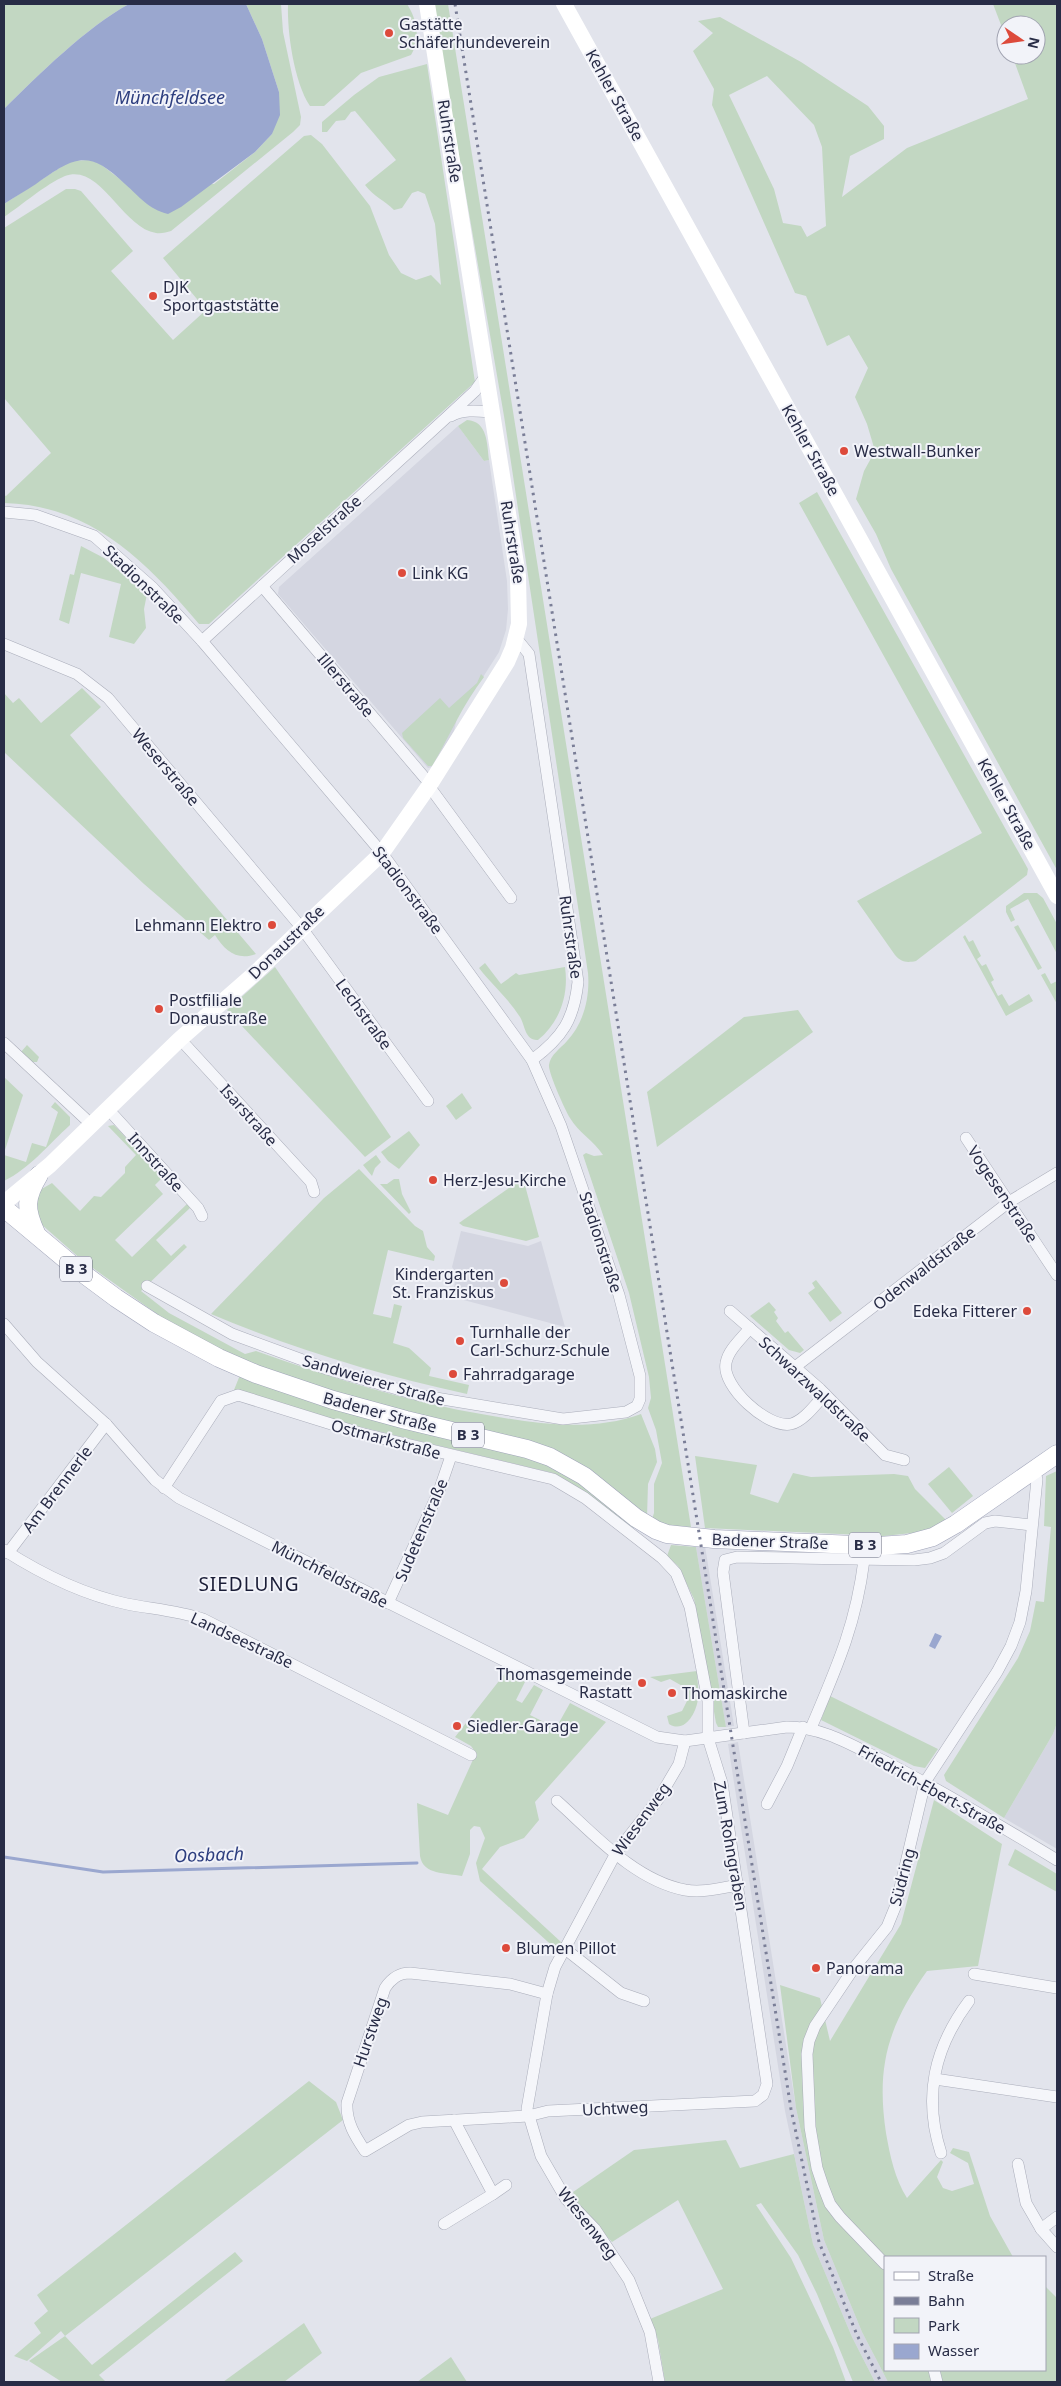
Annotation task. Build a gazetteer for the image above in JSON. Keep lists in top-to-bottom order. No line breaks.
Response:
{"streets":{"main road":["B 3","Badener Straße"],"street":["Kehler Straße","Ruhrstraße","Moselstraße","Stadionstraße","Illerstraße","Weserstraße","Donaustraße","Lechstraße","Isarstraße","Innstraße","Vogesenstraße","Odenwaldstraße","Sandweierer Straße","Schwarzwaldstraße","Ostmarkstraße","Am Brennerle","Sudetenstraße","Münchfeldstraße","Landseestraße","Friedrich-Ebert-Straße","Wiesenweg","Zum Rohngraben","Südring","Hurstweg","Uchtweg"]},"crossings":[["Ruhrstraße","Moselstraße"],["Ruhrstraße","Stadionstraße"],["Ruhrstraße","Donaustraße"],["Moselstraße","Stadionstraße"],["Moselstraße","Illerstraße"],["Stadionstraße","Donaustraße"],["Stadionstraße","Sandweierer Straße"],["Illerstraße","Donaustraße"],["Weserstraße","Donaustraße"],["Weserstraße","Lechstraße"],["Donaustraße","Lechstraße"],["Donaustraße","Isarstraße"],["Donaustraße","Innstraße"],["Vogesenstraße","Odenwaldstraße"],["Odenwaldstraße","Schwarzwaldstraße"],["Badener Straße","Südring"],["Ostmarkstraße","Sudetenstraße"],["Ostmarkstraße","Münchfeldstraße"],["Ostmarkstraße","Zum Rohngraben"],["Am Brennerle","Münchfeldstraße"],["Am Brennerle","Landseestraße"],["Sudetenstraße","Münchfeldstraße"],["Münchfeldstraße","Friedrich-Ebert-Straße"],["Münchfeldstraße","Wiesenweg"],["Münchfeldstraße","Zum Rohngraben"],["Friedrich-Ebert-Straße","Zum Rohngraben"],["Friedrich-Ebert-Straße","Südring"],["Wiesenweg","Hurstweg"],["Wiesenweg","Uchtweg"],["Zum Rohngraben","Uchtweg"],["Hurstweg","Uchtweg"]],"districts":["SIEDLUNG"],"water":["Münchfeldsee","Oosbach"],"places":["Gastätte Schäferhundeverein","DJK Sportgaststätte","Westwall-Bunker","Link KG","Lehmann Elektro","Postfiliale Donaustraße","Herz-Jesu-Kirche","Kindergarten St. Franziskus","Edeka Fitterer","Turnhalle der Carl-Schurz-Schule","Fahrradgarage","Thomasgemeinde Rastatt","Thomaskirche","Siedler-Garage","Blumen Pillot","Panorama"],"legend":["Straße","Bahn","Park","Wasser"],"north":"right"}
